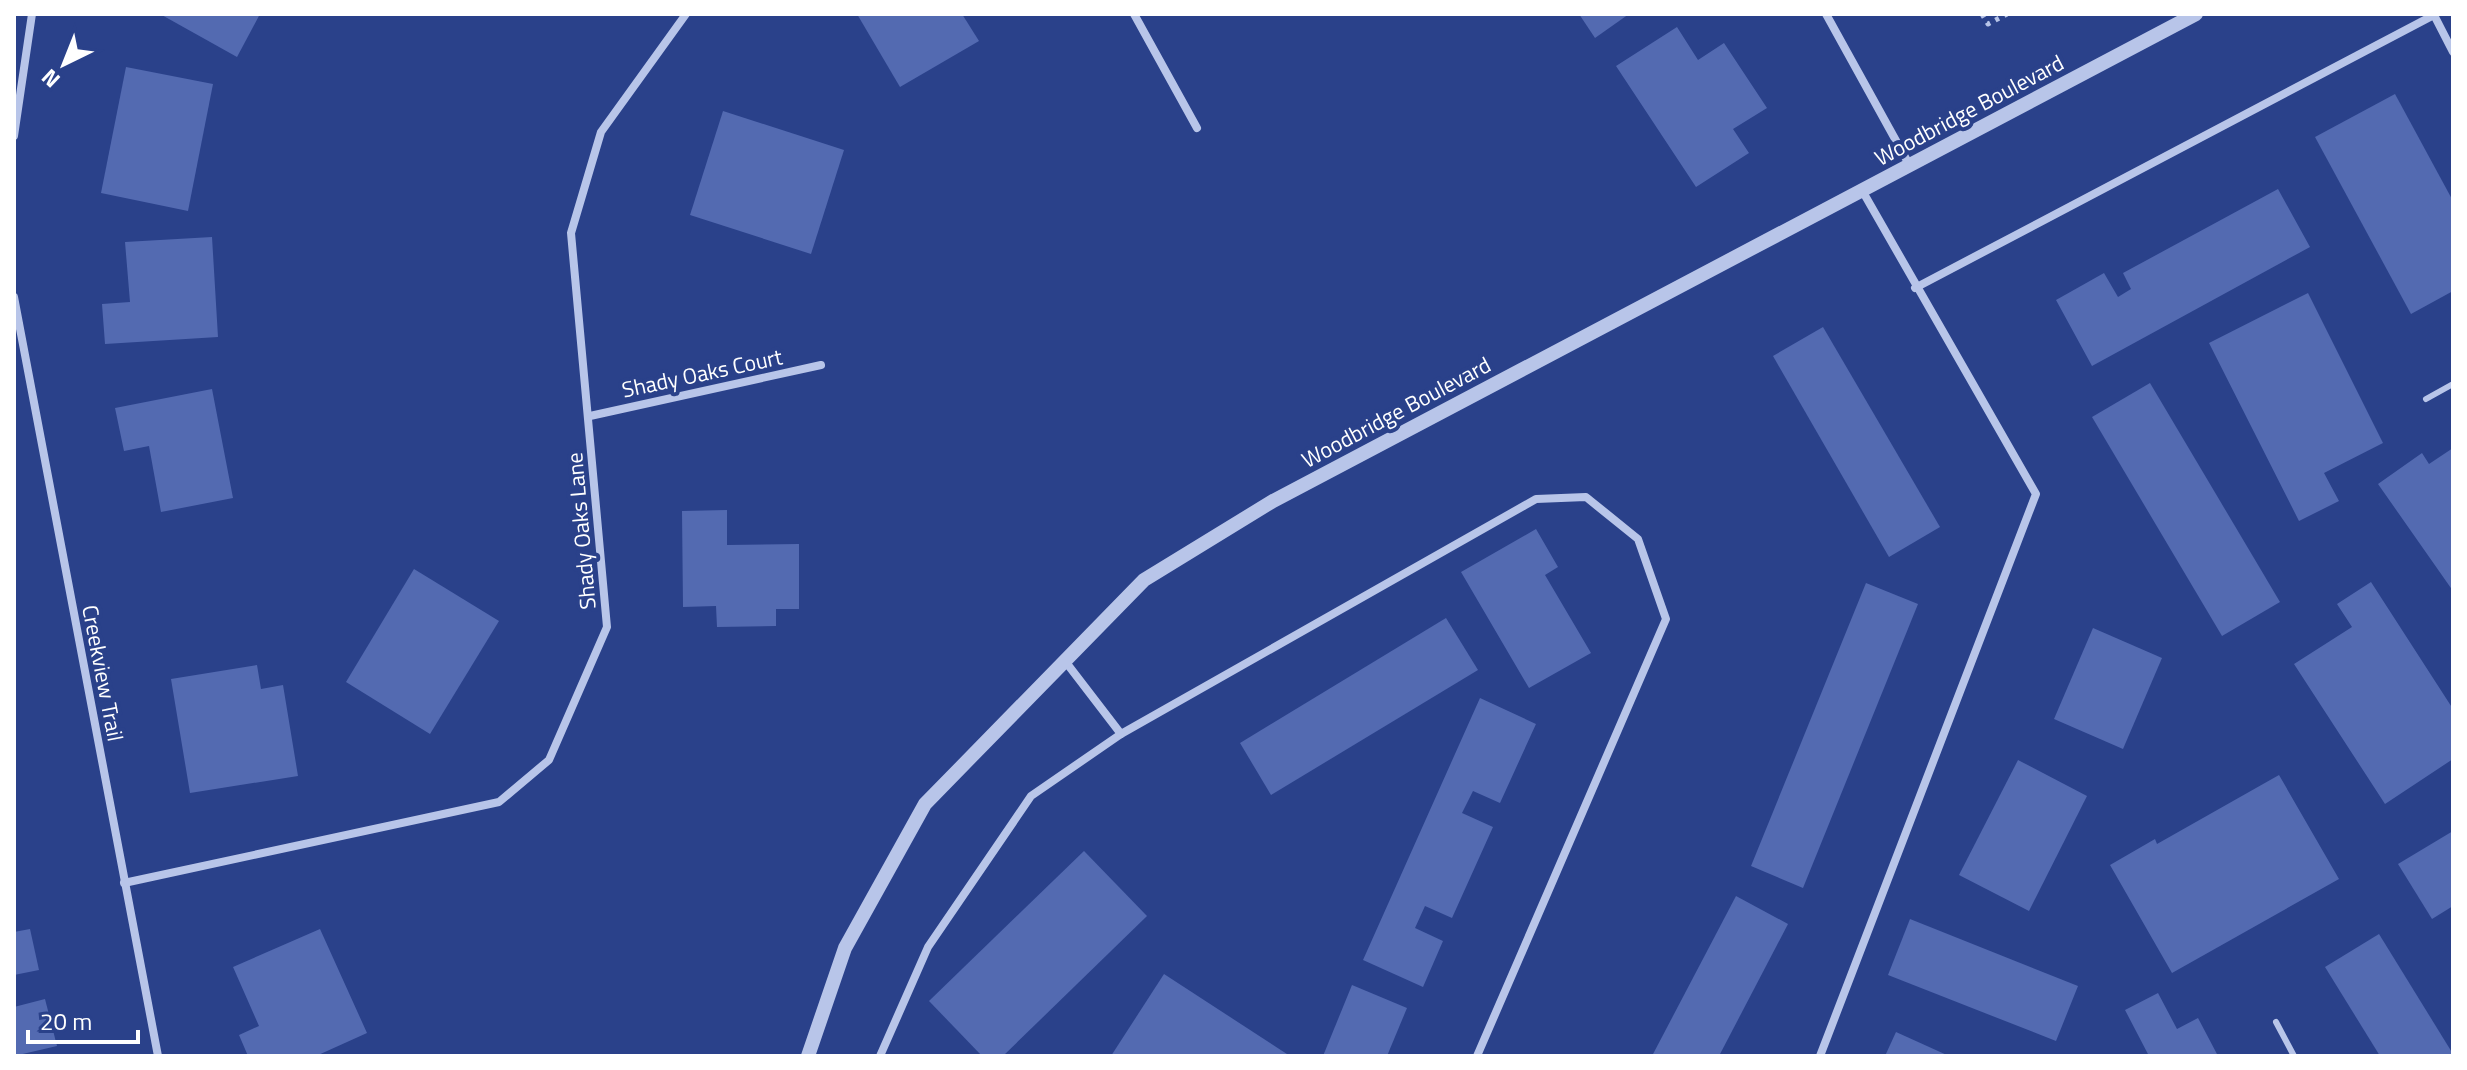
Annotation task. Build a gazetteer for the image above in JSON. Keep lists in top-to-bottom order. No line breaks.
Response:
{"streets":{"street":["Woodbridge Boulevard","Shady Oaks Court","Shady Oaks Lane","Creekview Trail"]},"crossings":[["Shady Oaks Court","Shady Oaks Lane"],["Shady Oaks Lane","Creekview Trail"]],"scale_bar":"20 m","north":"bottom left"}
